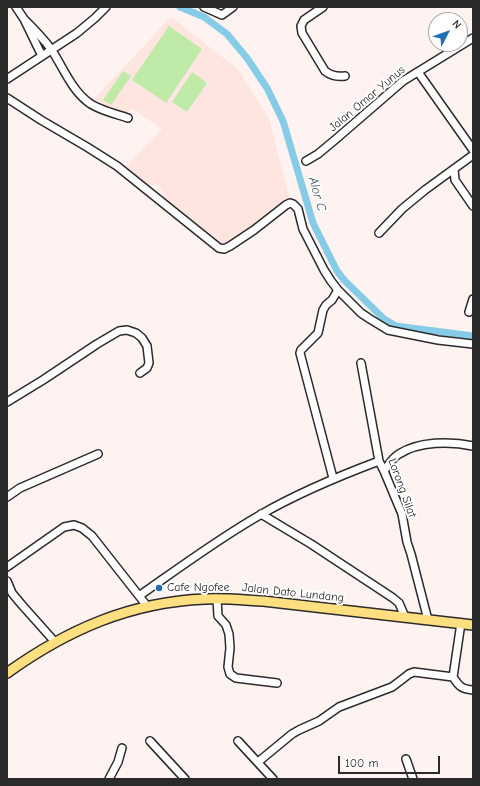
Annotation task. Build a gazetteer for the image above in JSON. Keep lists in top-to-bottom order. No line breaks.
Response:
{"streets":{"main road":["Jalan Dato Lundang"],"street":["Jalan Omar Yunus","Lorong Silat"]},"crossings":[["Lorong Silat","Jalan Dato Lundang"]],"water":["Alor C"],"places":["Cafe Ngofee"],"scale_bar":"100 m","north":"top right"}
